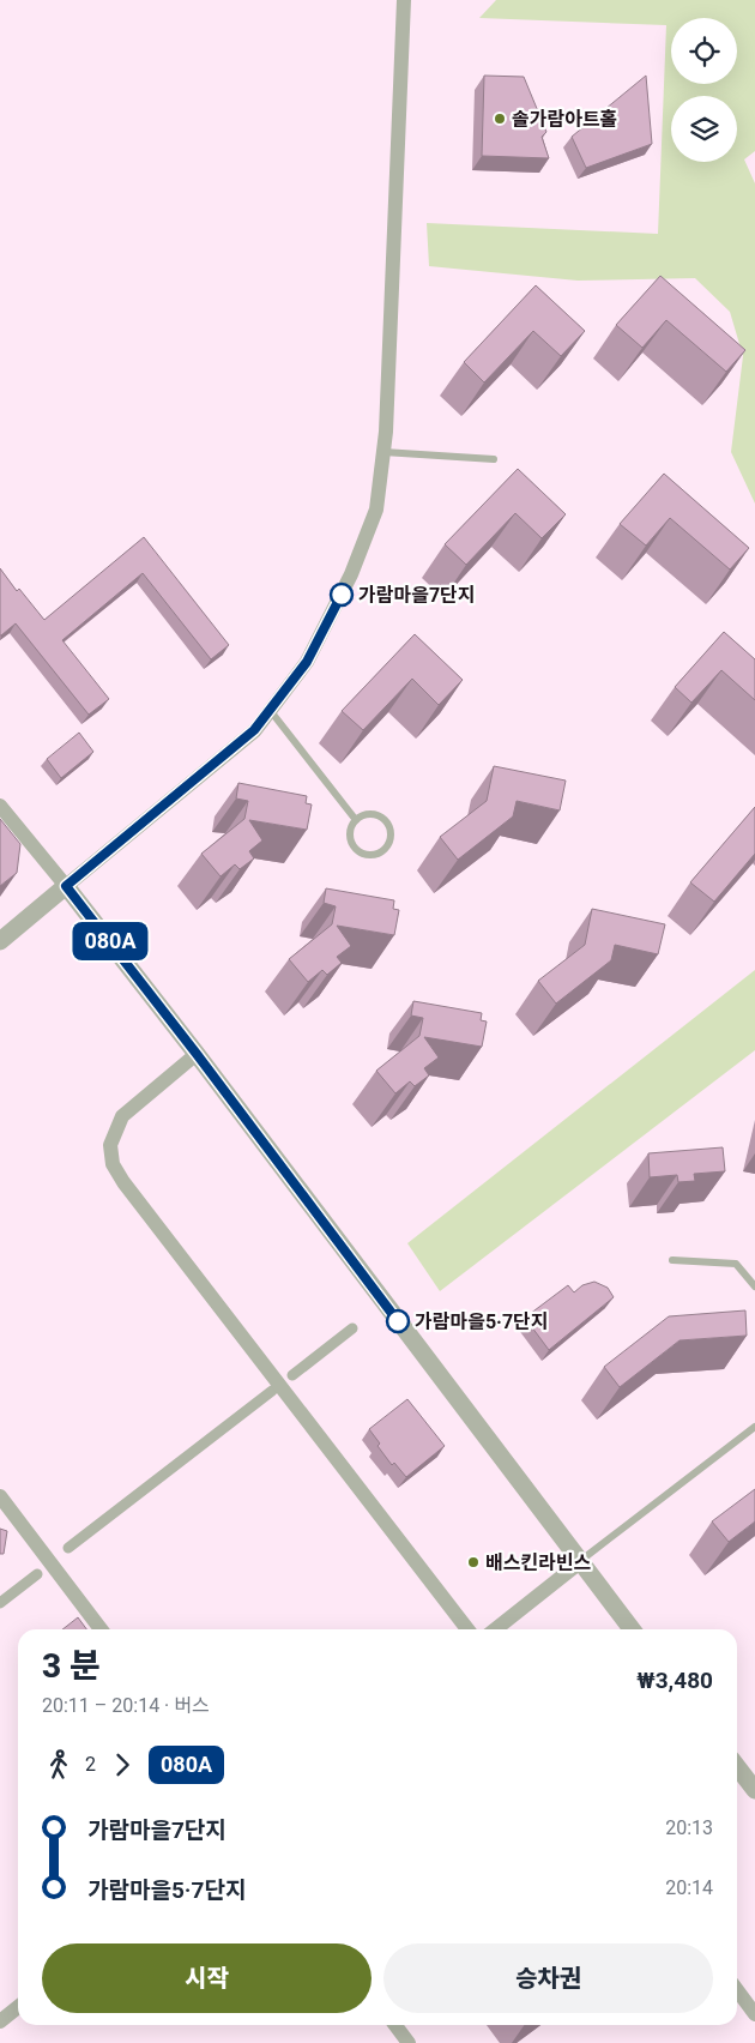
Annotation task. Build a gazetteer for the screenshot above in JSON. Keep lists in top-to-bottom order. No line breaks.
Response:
{"places":["솔가람아트홀","가람마을7단지","가람마을5·7단지","배스킨라빈스"],"lines":["bus line 080A"],"page":{"on_map":"080A","heading":["3 분","20:11 – 20:14 · 버스","₩3,480"],"legs":["2","080A"],"list":[{"name":"가람마을7단지","value":"20:13"},{"name":"가람마을5·7단지","value":"20:14"}],"buttons":["시작","승차권"]}}
